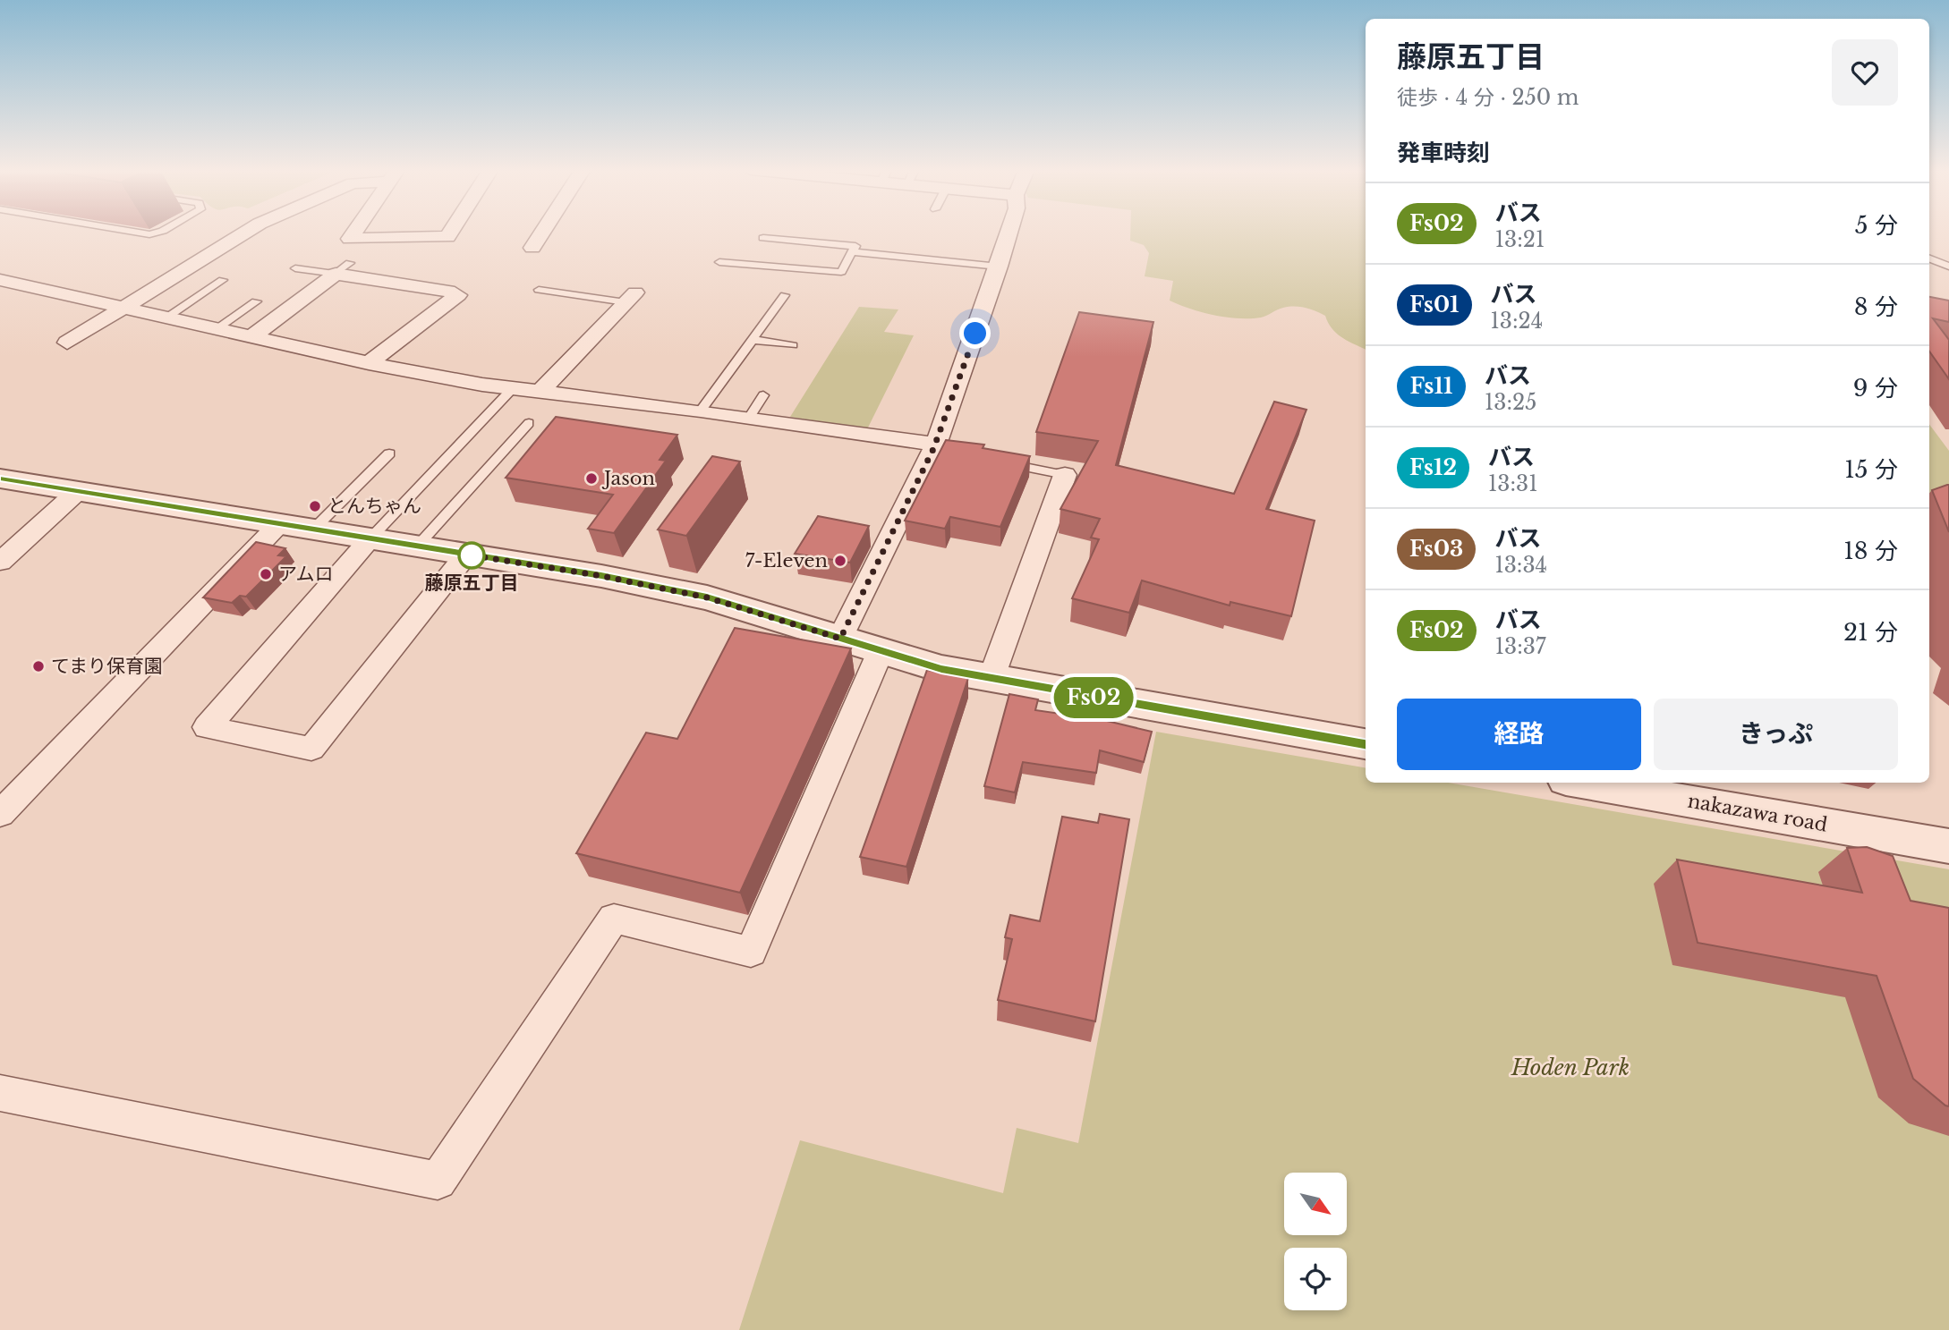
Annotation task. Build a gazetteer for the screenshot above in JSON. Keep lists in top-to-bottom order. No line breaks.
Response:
{"streets":{"street":["nakazawa road"]},"parks":["Hoden Park"],"places":["Jason","とんちゃん","藤原五丁目","7-Eleven","アムロ","てまり保育園"],"lines":["bus line Fs02"],"north":"bottom right","page":{"on_map":"Fs02","heading":[["藤原五丁目","徒歩 · 4 分 · 250 m"],"発車時刻"],"list":[{"mark":"Fs02","name":"バス","note":"13:21","value":"5 分"},{"mark":"Fs01","name":"バス","note":"13:24","value":"8 分"},{"mark":"Fs11","name":"バス","note":"13:25","value":"9 分"},{"mark":"Fs12","name":"バス","note":"13:31","value":"15 分"},{"mark":"Fs03","name":"バス","note":"13:34","value":"18 分"},{"mark":"Fs02","name":"バス","note":"13:37","value":"21 分"}],"buttons":["経路","きっぷ"]}}
